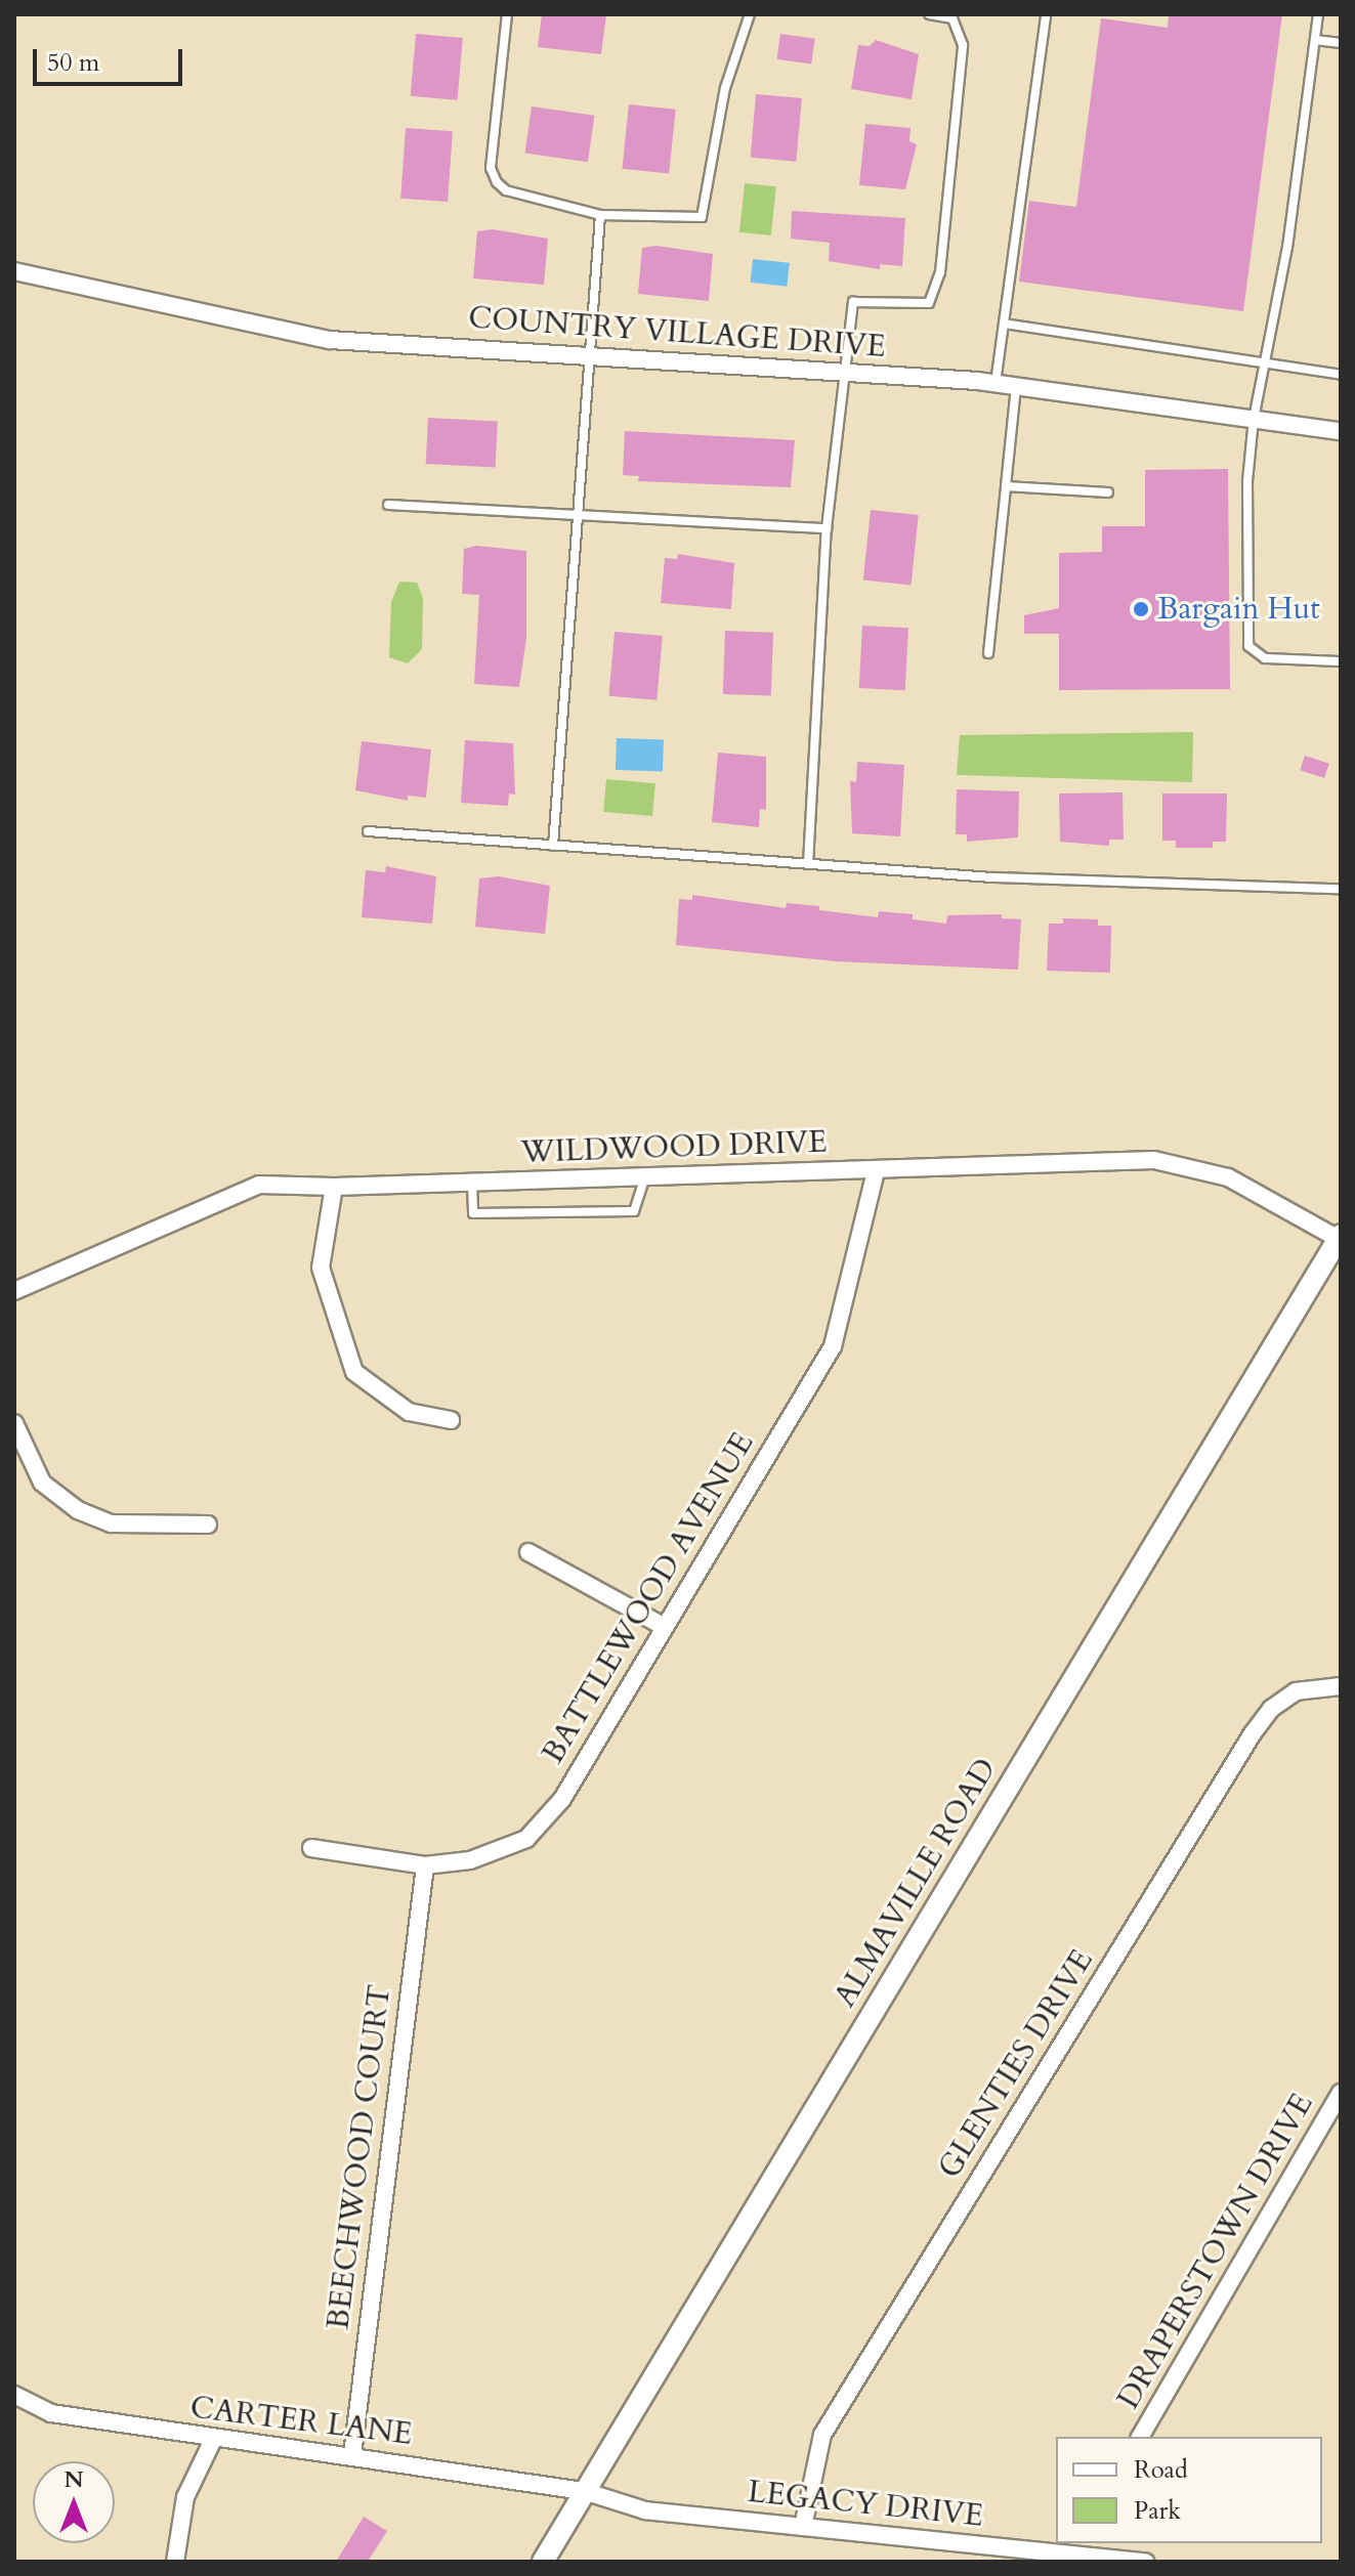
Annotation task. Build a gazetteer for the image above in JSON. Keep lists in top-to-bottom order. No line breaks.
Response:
{"streets":{"street":["COUNTRY VILLAGE DRIVE","WILDWOOD DRIVE","BATTLEWOOD AVENUE","ALMAVILLE ROAD","GLENTIES DRIVE","BEECHWOOD COURT","DRAPERSTOWN DRIVE","CARTER LANE","LEGACY DRIVE"]},"crossings":[["WILDWOOD DRIVE","BATTLEWOOD AVENUE"],["WILDWOOD DRIVE","ALMAVILLE ROAD"],["BATTLEWOOD AVENUE","BEECHWOOD COURT"],["ALMAVILLE ROAD","CARTER LANE"],["ALMAVILLE ROAD","LEGACY DRIVE"],["GLENTIES DRIVE","LEGACY DRIVE"],["BEECHWOOD COURT","CARTER LANE"],["CARTER LANE","LEGACY DRIVE"]],"places":["Bargain Hut"],"legend":["Road","Park"],"scale_bar":"50 m","north":"top"}
